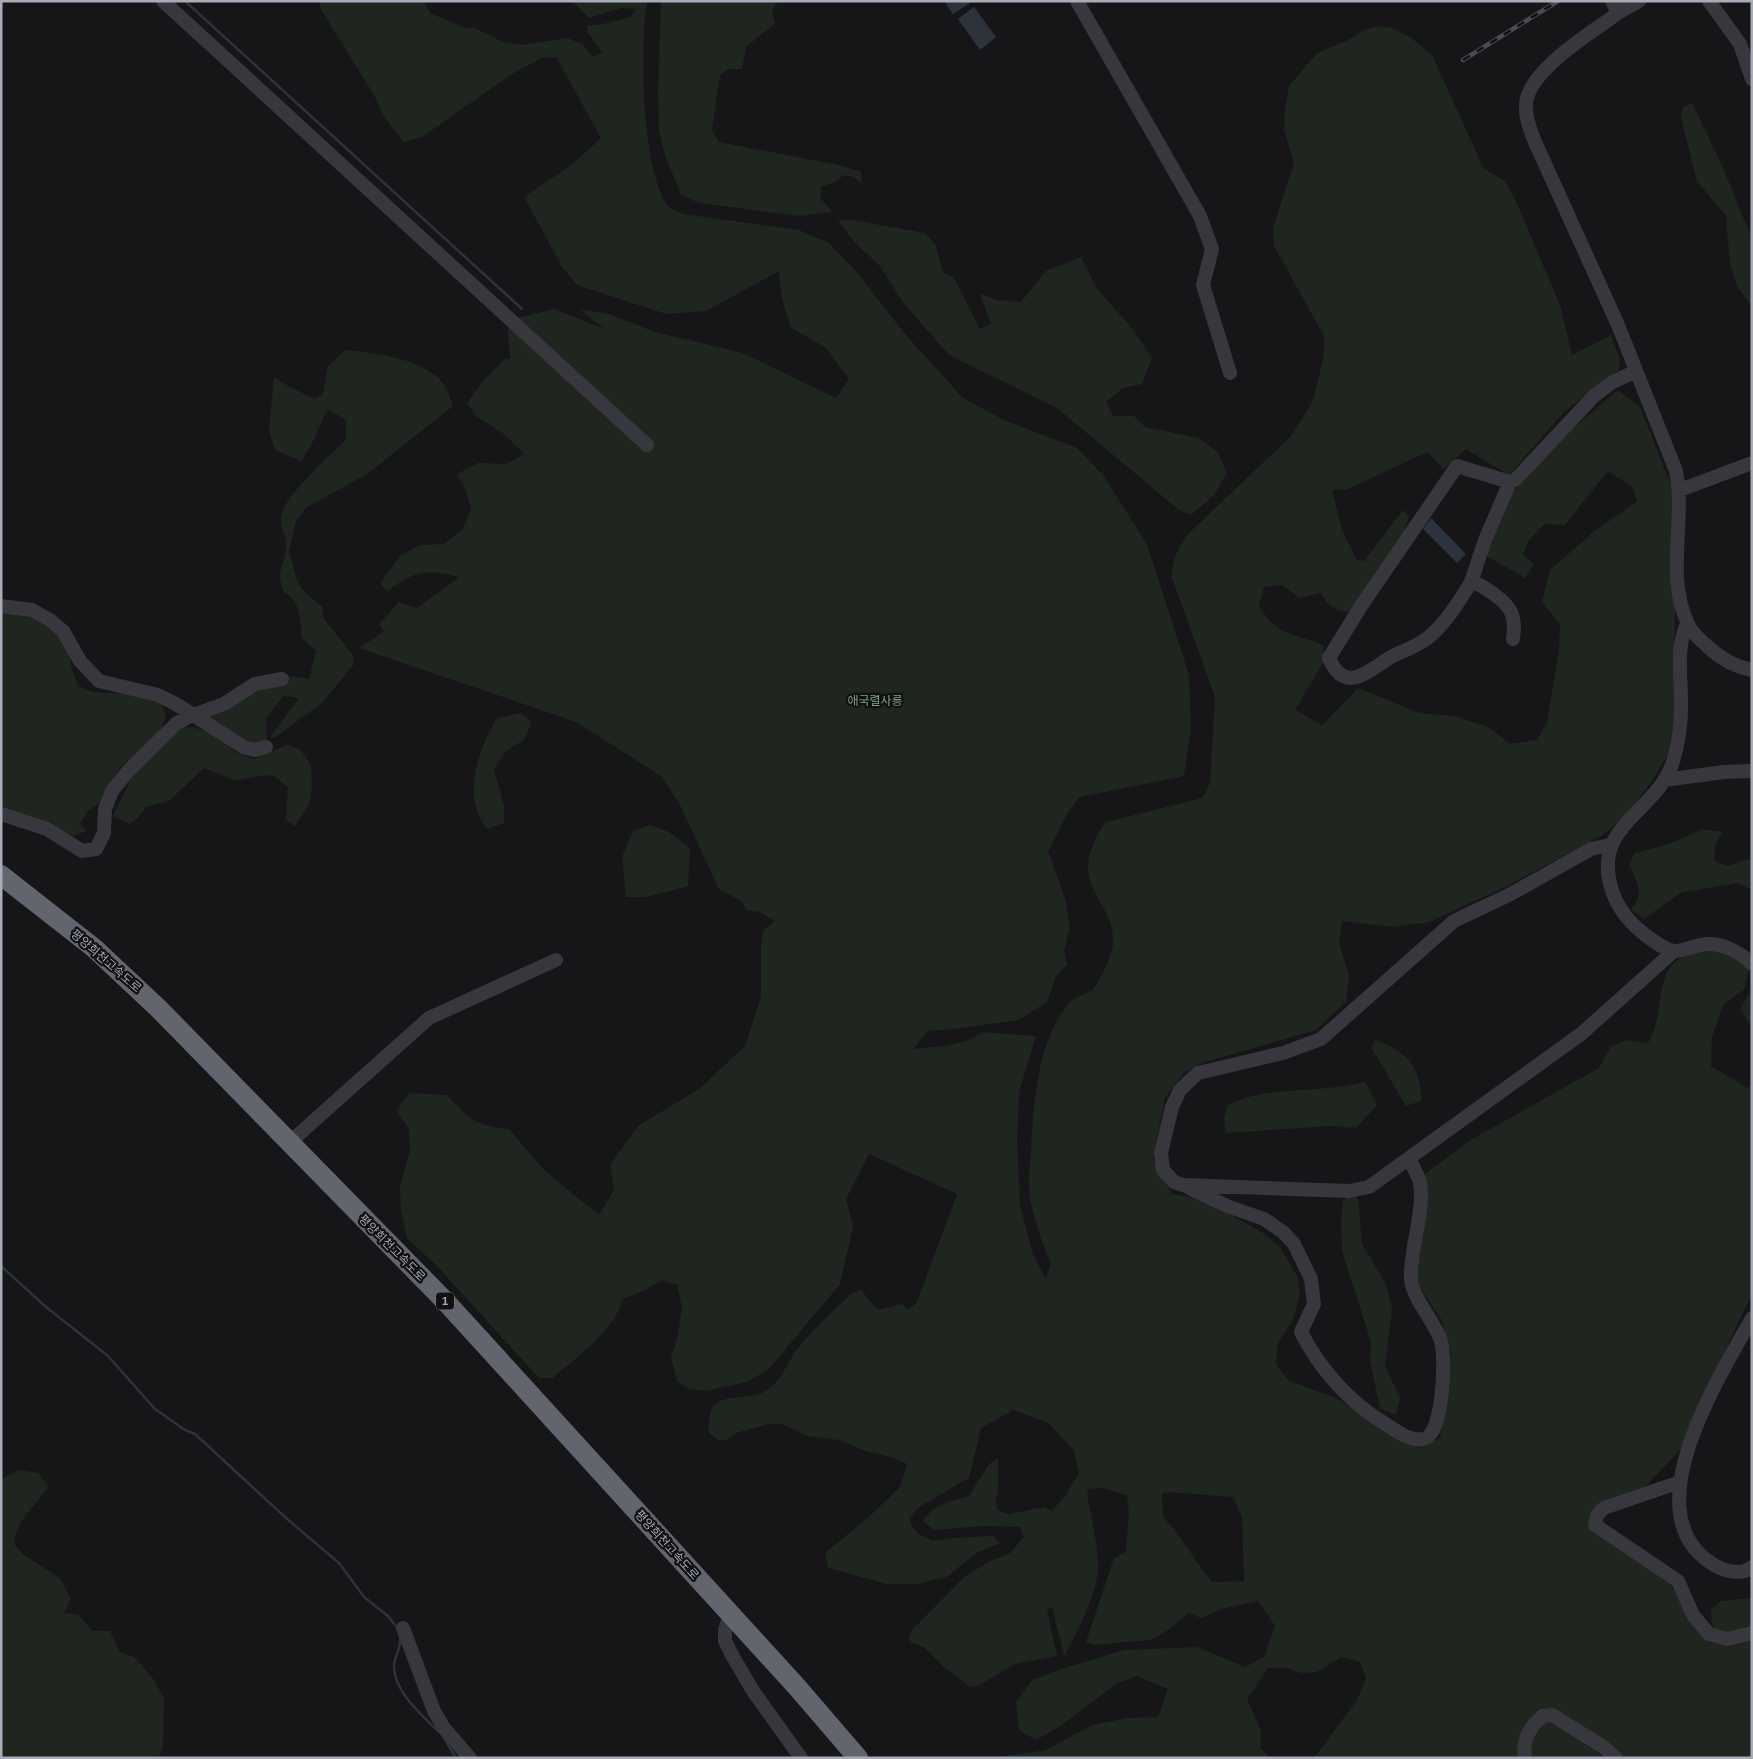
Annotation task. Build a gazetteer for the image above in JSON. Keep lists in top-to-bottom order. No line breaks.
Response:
{"streets":{"highway":["평양희천고속도로","1"]},"parks":["애국렬사릉"]}
